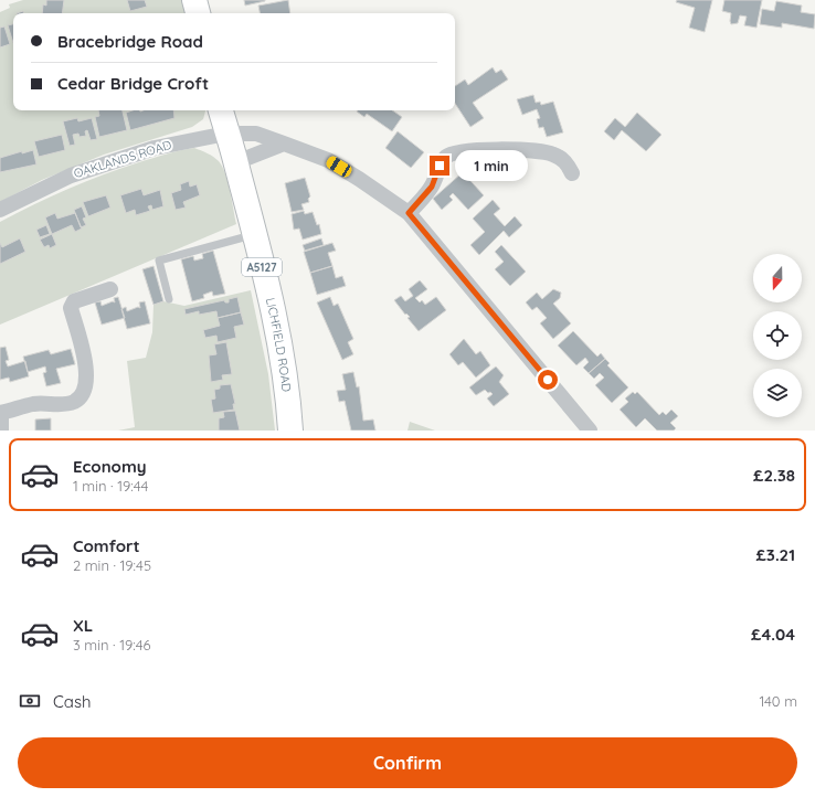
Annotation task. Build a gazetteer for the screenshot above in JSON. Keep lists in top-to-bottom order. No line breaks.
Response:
{"streets":{"main road":["A5127","LICHFIELD ROAD"],"street":["OAKLANDS ROAD"]},"crossings":[["OAKLANDS ROAD","LICHFIELD ROAD"]],"north":"bottom","page":{"banner":["Bracebridge Road","Cedar Bridge Croft"],"bubble":"1 min","list":[{"name":"Economy","note":"1 min · 19:44","value":"£2.38"},{"name":"Comfort","note":"2 min · 19:45","value":"£3.21"},{"name":"XL","note":"3 min · 19:46","value":"£4.04"}],"pay":["Cash","140 m"],"buttons":"Confirm"}}
